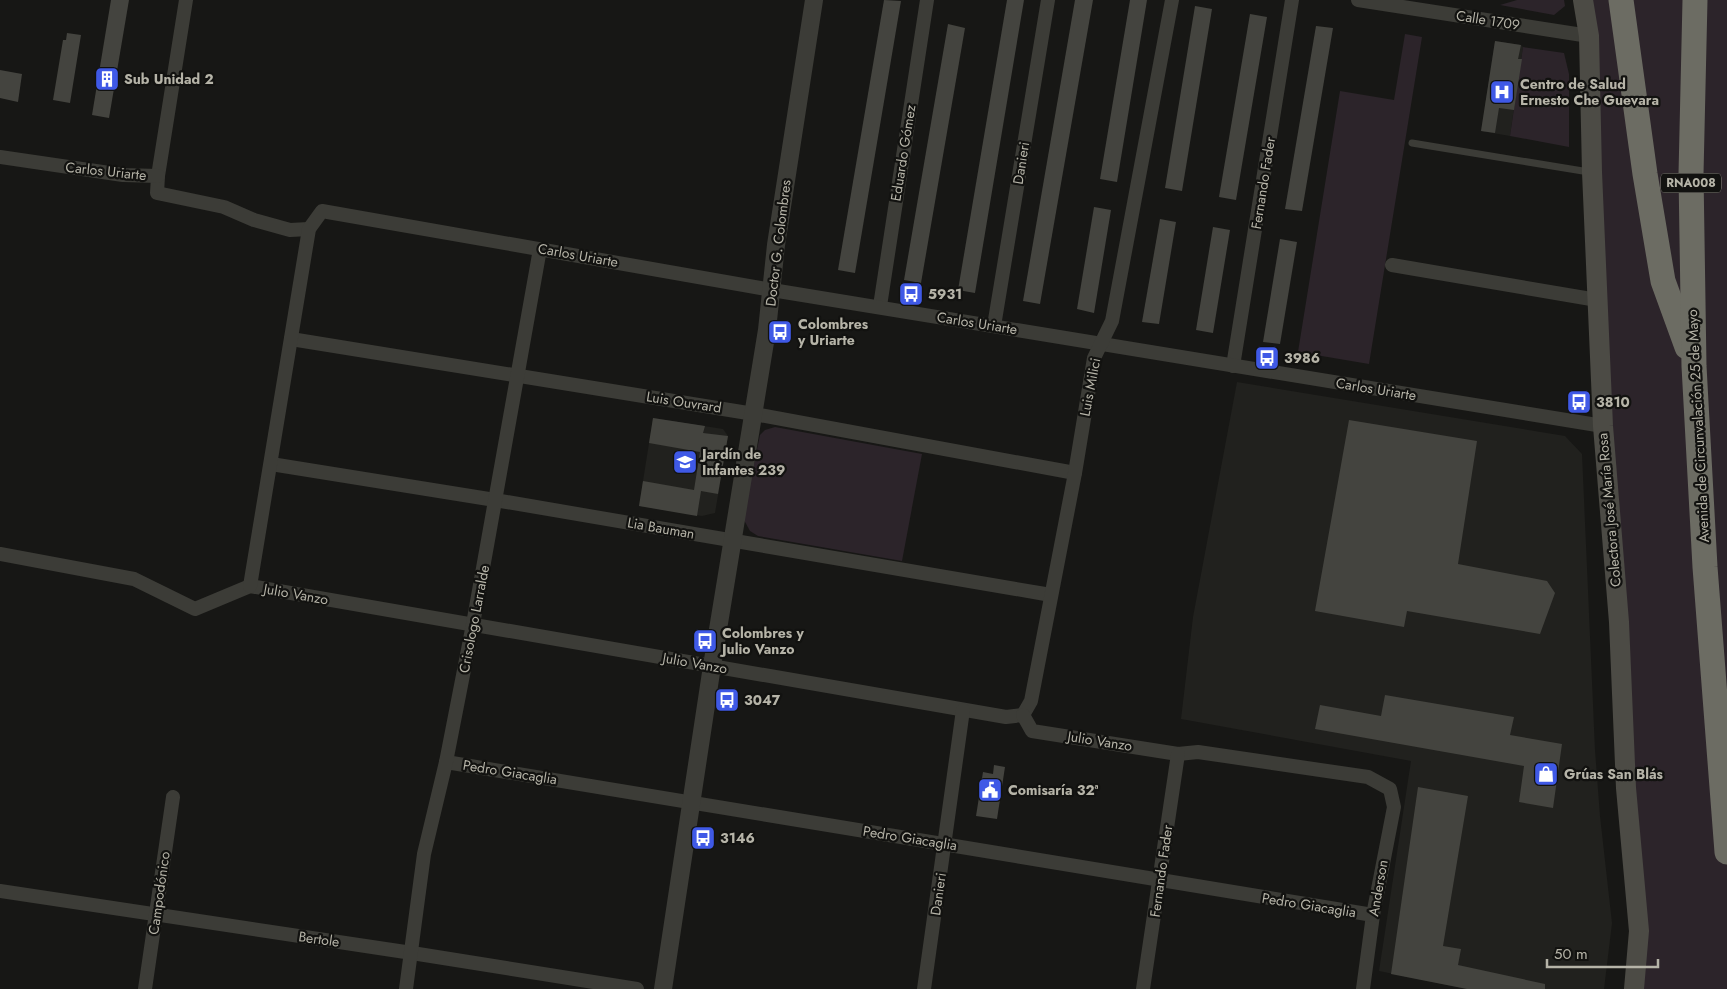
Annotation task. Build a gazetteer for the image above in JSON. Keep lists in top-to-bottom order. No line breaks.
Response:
{"streets":{"highway":["RNA008","Avenida de Circunvalación 25 de Mayo"],"main road":["Colectora José María Rosa"],"street":["Calle 1709","Eduardo Gómez","Danieri","Carlos Uriarte","Fernando Fader","Doctor G. Colombres","Luis Milici","Luis Ouvrard","Lia Bauman","Julio Vanzo","Crisologo Larralde","Pedro Giacaglia","Anderson","Campodónico","Bertole"]},"crossings":[["Calle 1709","Colectora José María Rosa"],["Eduardo Gómez","Carlos Uriarte"],["Danieri","Carlos Uriarte"],["Danieri","Julio Vanzo"],["Danieri","Pedro Giacaglia"],["Carlos Uriarte","Fernando Fader"],["Carlos Uriarte","Doctor G. Colombres"],["Carlos Uriarte","Luis Milici"],["Carlos Uriarte","Colectora José María Rosa"],["Carlos Uriarte","Crisologo Larralde"],["Fernando Fader","Julio Vanzo"],["Fernando Fader","Pedro Giacaglia"],["Doctor G. Colombres","Luis Ouvrard"],["Doctor G. Colombres","Lia Bauman"],["Doctor G. Colombres","Julio Vanzo"],["Doctor G. Colombres","Pedro Giacaglia"],["Luis Milici","Luis Ouvrard"],["Luis Milici","Lia Bauman"],["Luis Milici","Julio Vanzo"],["Luis Ouvrard","Crisologo Larralde"],["Lia Bauman","Crisologo Larralde"],["Julio Vanzo","Crisologo Larralde"],["Julio Vanzo","Anderson"],["Crisologo Larralde","Pedro Giacaglia"],["Crisologo Larralde","Bertole"],["Pedro Giacaglia","Anderson"],["Campodónico","Bertole"]],"places":{"building":["Sub Unidad 2"],"hospital":["Centro de Salud Ernesto Che Guevara"],"bus stop":["5931","Colombres y Uriarte","3986","3810","Colombres y Julio Vanzo","3047","3146"],"school or university":["Jardín de Infantes 239"],"shop":["Grúas San Blás"],"public building":["Comisaría 32ª"]},"scale_bar":"50 m"}
